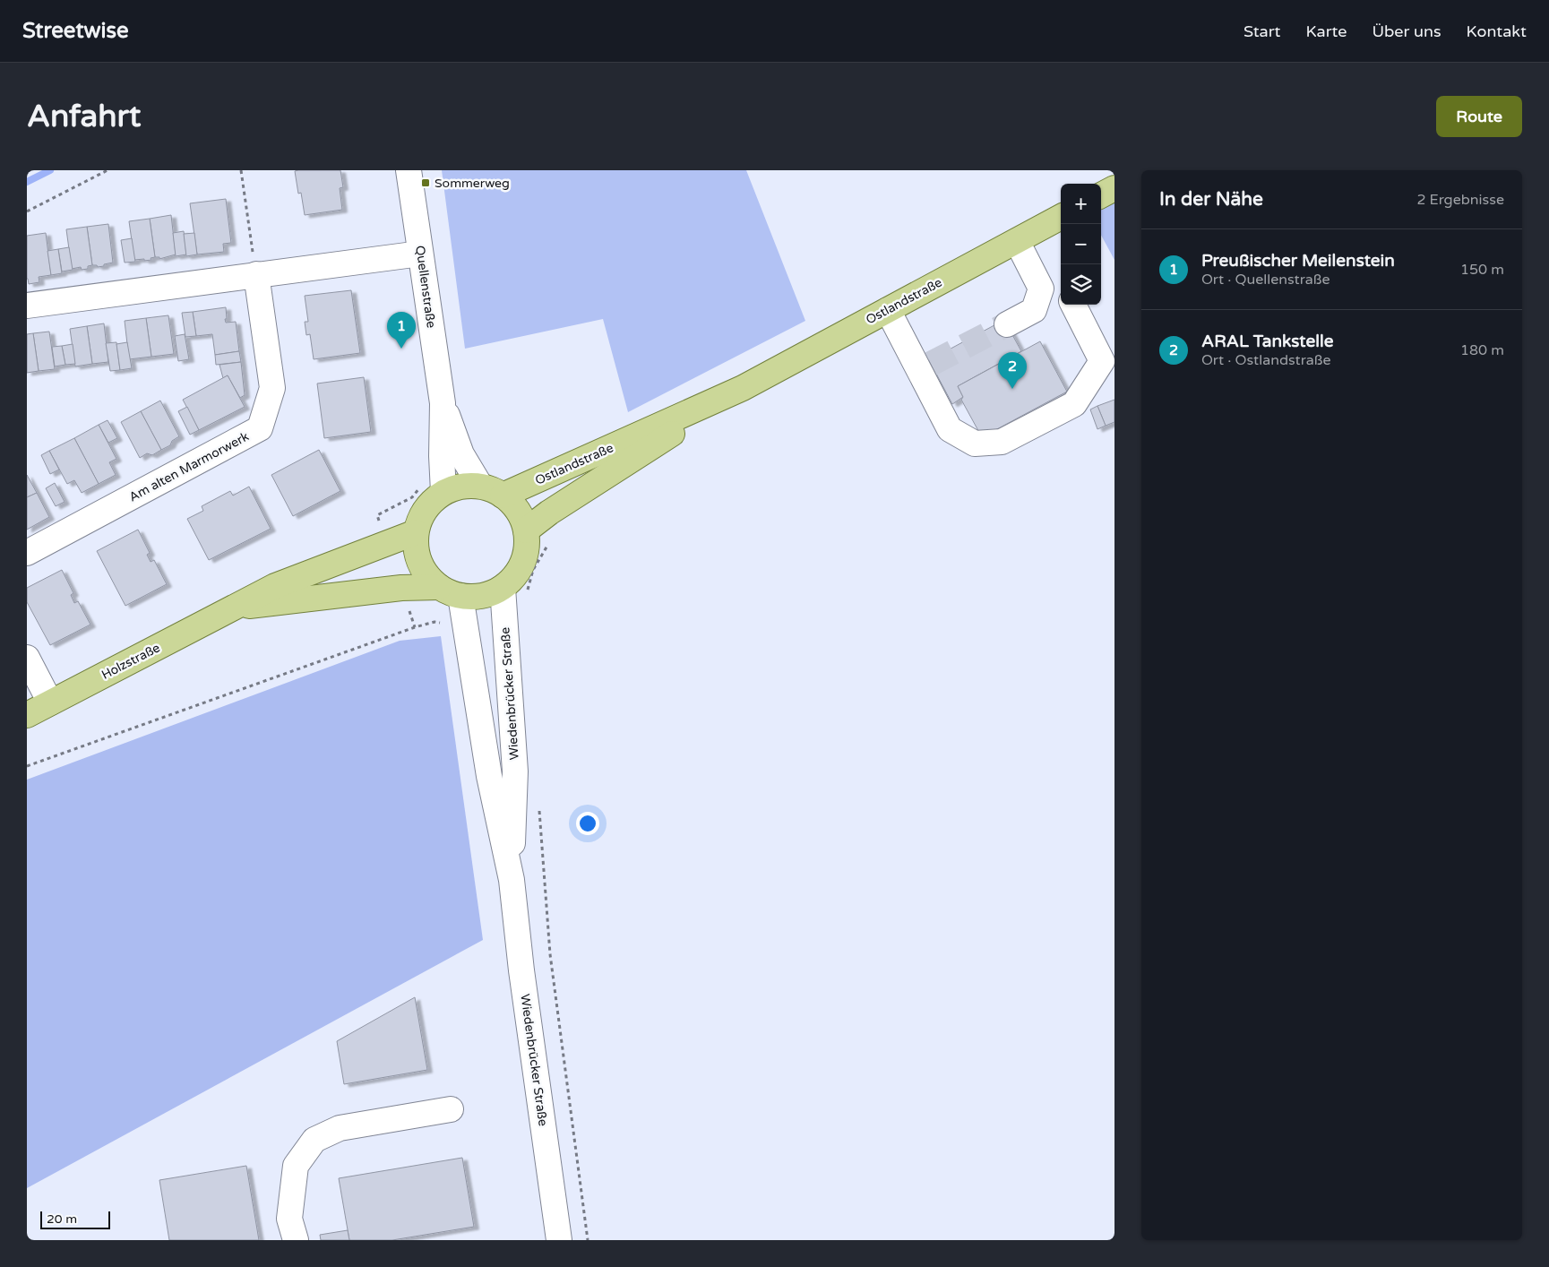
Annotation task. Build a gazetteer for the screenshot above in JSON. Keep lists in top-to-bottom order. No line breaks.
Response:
{"streets":{"main road":["Ostlandstraße","Holzstraße"],"street":["Quellenstraße","Am alten Marmorwerk","Wiedenbrücker Straße"]},"crossings":[["Quellenstraße","Ostlandstraße"],["Quellenstraße","Holzstraße"],["Quellenstraße","Wiedenbrücker Straße"],["Ostlandstraße","Holzstraße"],["Ostlandstraße","Wiedenbrücker Straße"],["Holzstraße","Wiedenbrücker Straße"]],"places":{"transit":["Sommerweg"]},"scale_bar":"20 m","page":{"header":"Streetwise","nav":["Start","Karte","Über uns","Kontakt"],"buttons":"Route","title":"Anfahrt","heading":["In der Nähe","2 Ergebnisse"],"map_buttons":["+","−"],"list":[{"mark":"1","name":"Preußischer Meilenstein","note":"Ort · Quellenstraße","value":"150 m"},{"mark":"2","name":"ARAL Tankstelle","note":"Ort · Ostlandstraße","value":"180 m"}],"pins":["1","2"],"scale":"20 m"}}
